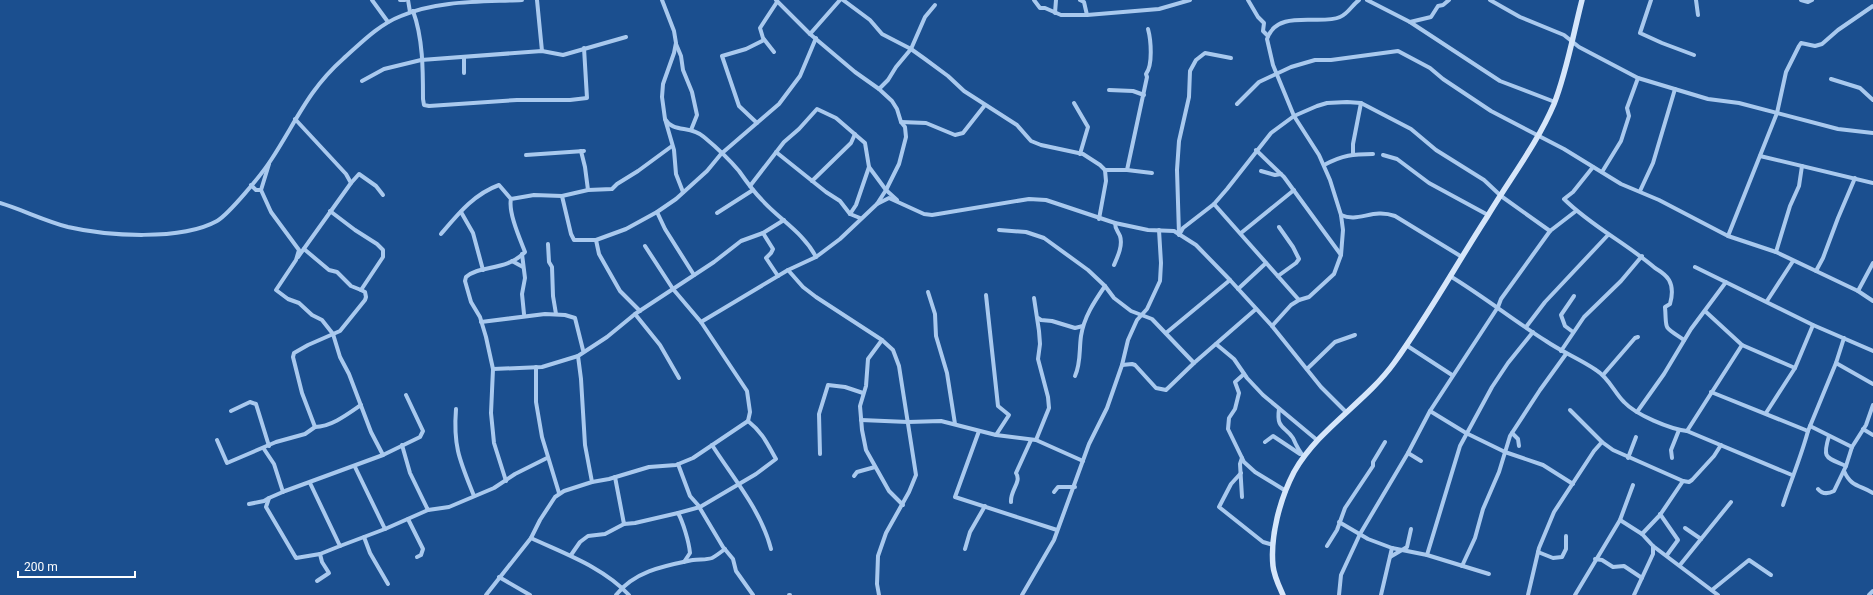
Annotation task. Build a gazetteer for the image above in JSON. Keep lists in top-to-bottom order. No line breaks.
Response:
{"scale_bar":"200 m"}
